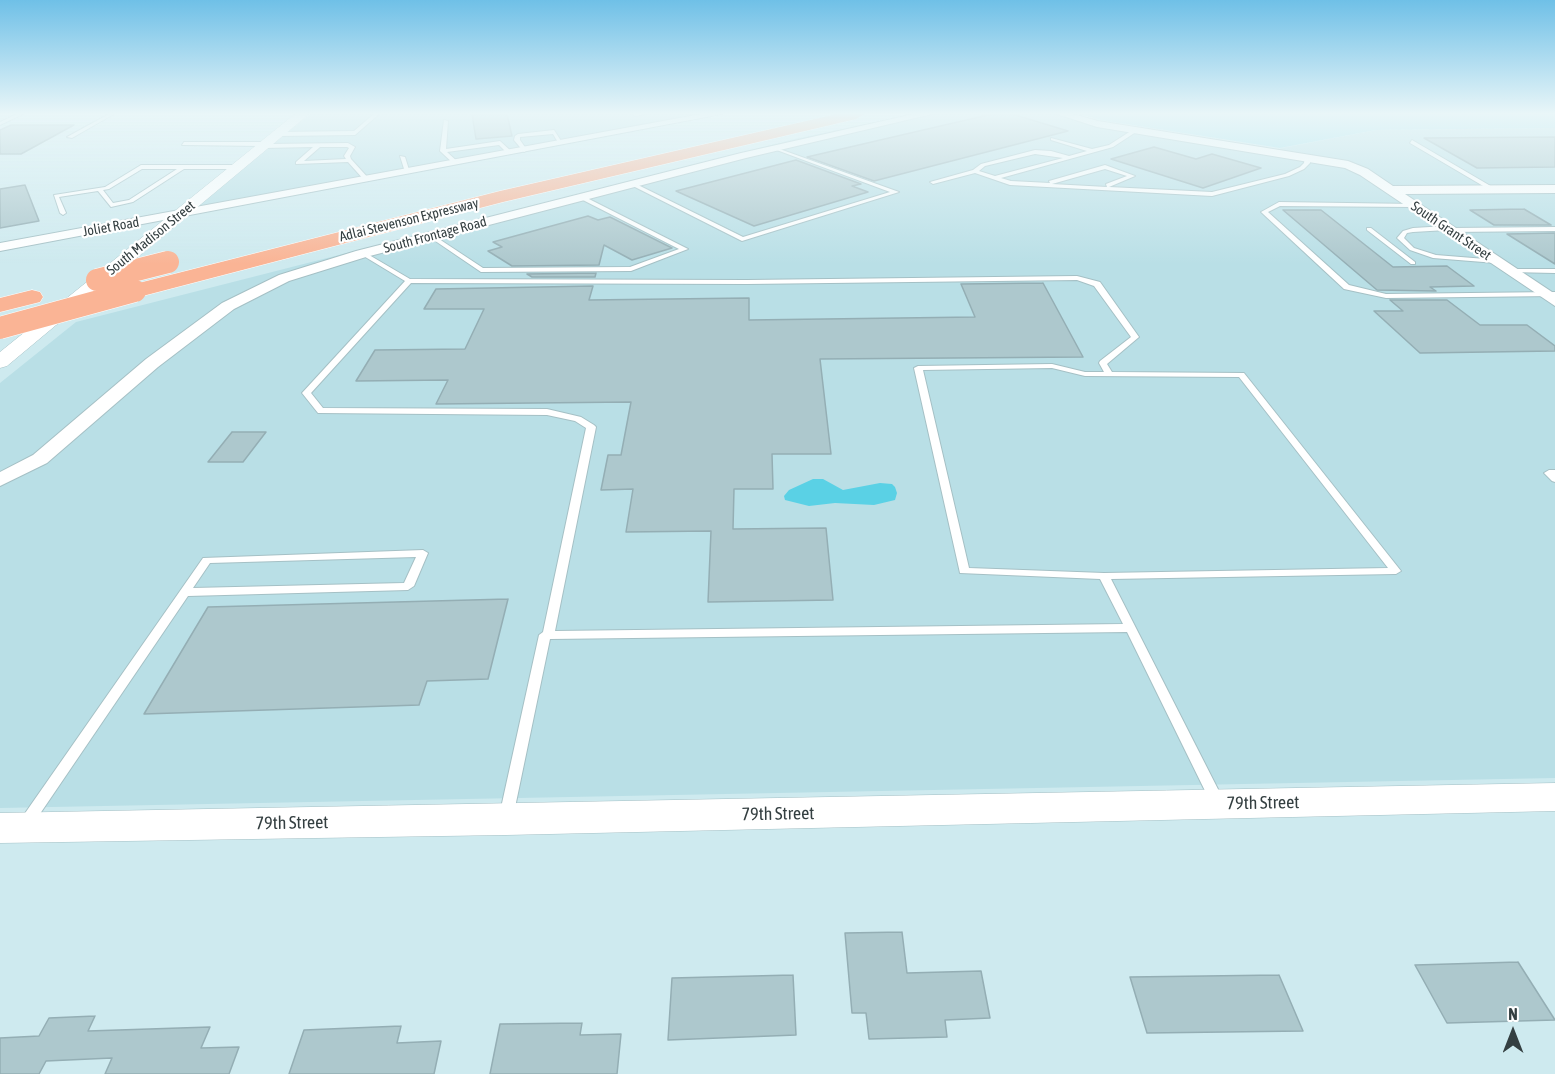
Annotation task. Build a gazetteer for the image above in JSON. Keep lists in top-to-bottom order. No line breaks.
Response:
{"streets":{"highway":["Adlai Stevenson Expressway"],"street":["Joliet Road","South Grant Street","South Frontage Road","South Madison Street","79th Street"]},"crossings":[["Joliet Road","South Madison Street"]],"north":"top"}
